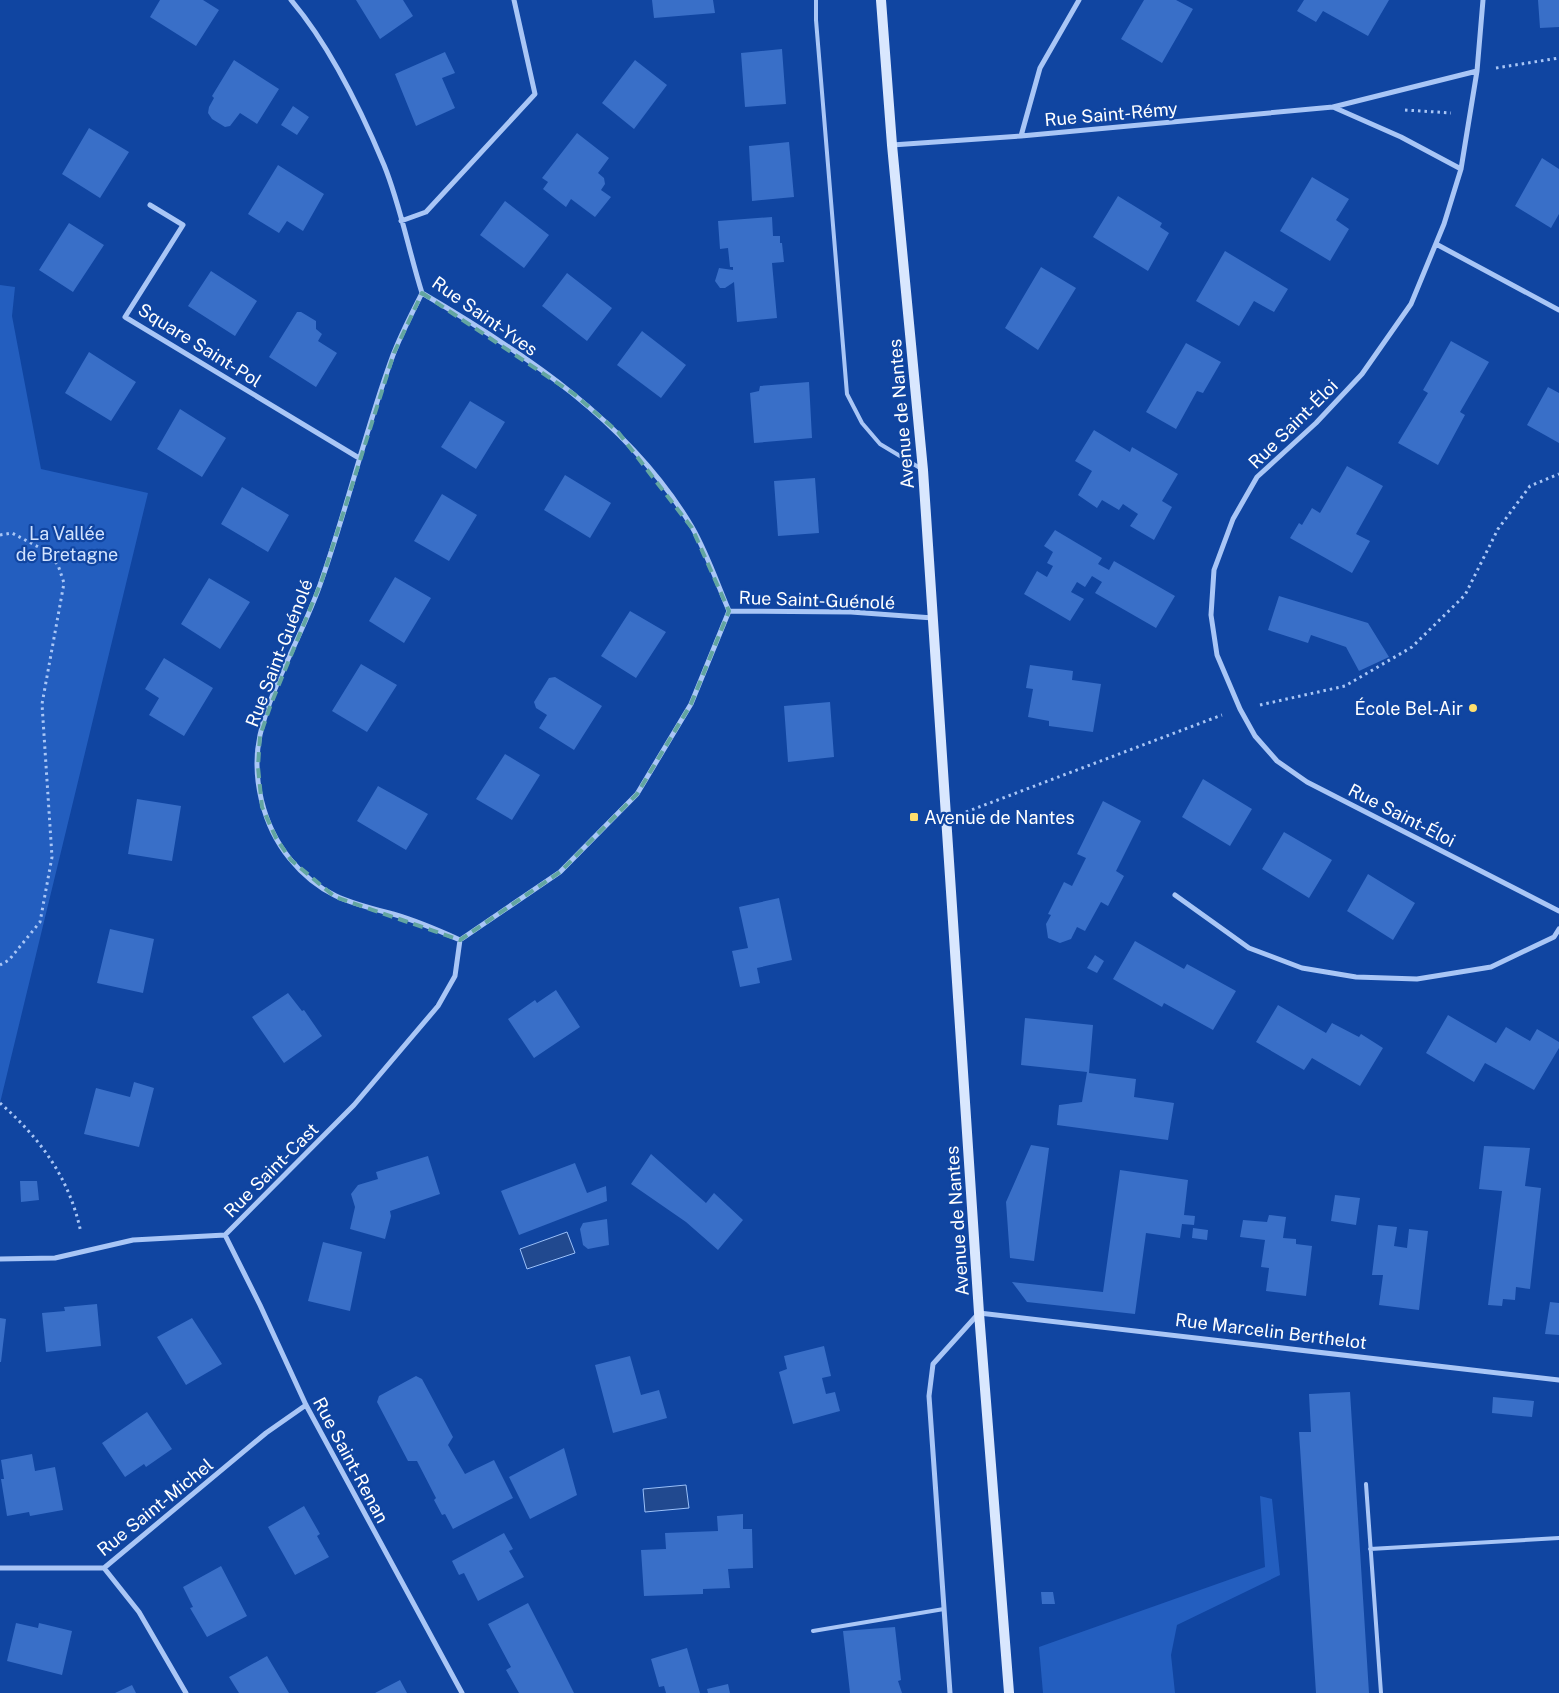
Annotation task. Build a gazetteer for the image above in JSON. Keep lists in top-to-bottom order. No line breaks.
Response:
{"streets":{"main road":["Avenue de Nantes"],"street":["Rue Saint-Rémy","Rue Saint-Yves","Square Saint-Pol","Rue Saint-Éloi","Rue Saint-Guénolé","Rue Saint-Cast","Rue Marcelin Berthelot","Rue Saint-Renan","Rue Saint-Michel"]},"crossings":[["Rue Saint-Rémy","Avenue de Nantes"],["Rue Saint-Rémy","Rue Saint-Éloi"],["Rue Saint-Yves","Rue Saint-Guénolé"],["Square Saint-Pol","Rue Saint-Guénolé"],["Avenue de Nantes","Rue Saint-Guénolé"],["Avenue de Nantes","Rue Marcelin Berthelot"],["Rue Saint-Guénolé","Rue Saint-Cast"],["Rue Saint-Cast","Rue Saint-Renan"],["Rue Saint-Renan","Rue Saint-Michel"]],"parks":["La Vallée de Bretagne"],"places":{"other":["École Bel-Air"],"transit":["Avenue de Nantes"]}}
